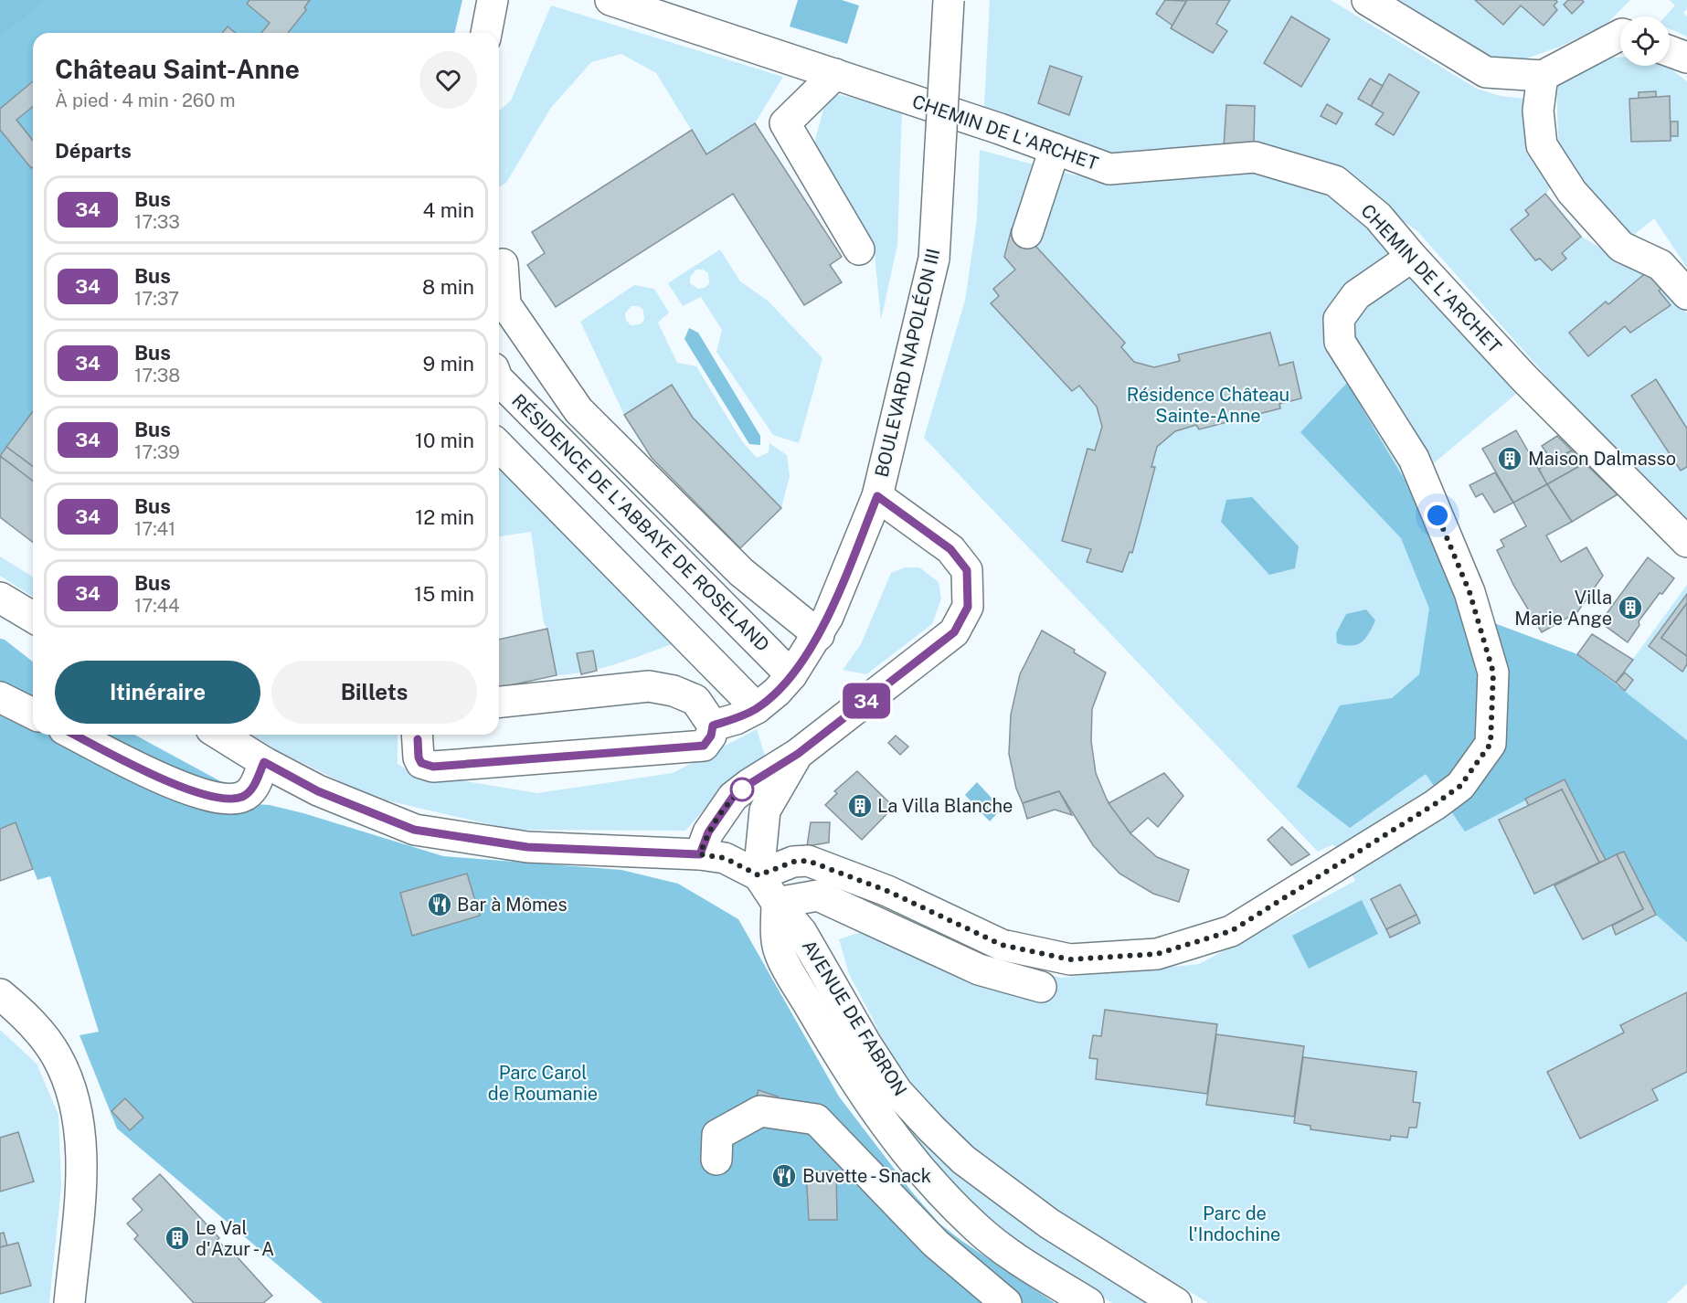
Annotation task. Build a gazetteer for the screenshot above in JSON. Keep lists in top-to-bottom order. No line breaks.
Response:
{"streets":{"street":["CHEMIN DE L'ARCHET","BOULEVARD NAPOLÉON III","RÉSIDENCE DE L'ABBAYE DE ROSELAND","AVENUE DE FABRON"]},"crossings":[["BOULEVARD NAPOLÉON III","RÉSIDENCE DE L'ABBAYE DE ROSELAND"],["BOULEVARD NAPOLÉON III","AVENUE DE FABRON"]],"parks":["Résidence Château Sainte-Anne","Parc Carol de Roumanie","Parc de l'Indochine"],"places":{"building":["Maison Dalmasso","Villa Marie Ange","La Villa Blanche","Le Val d'Azur - A"],"restaurant":["Bar à Mômes","Buvette - Snack"]},"lines":["bus line 34"],"page":{"on_map":"34","heading":[["Château Saint-Anne","À pied · 4 min · 260 m"],"Départs"],"list":[{"mark":"34","name":"Bus","note":"17:33","value":"4 min"},{"mark":"34","name":"Bus","note":"17:37","value":"8 min"},{"mark":"34","name":"Bus","note":"17:38","value":"9 min"},{"mark":"34","name":"Bus","note":"17:39","value":"10 min"},{"mark":"34","name":"Bus","note":"17:41","value":"12 min"},{"mark":"34","name":"Bus","note":"17:44","value":"15 min"}],"buttons":["Itinéraire","Billets"]}}
